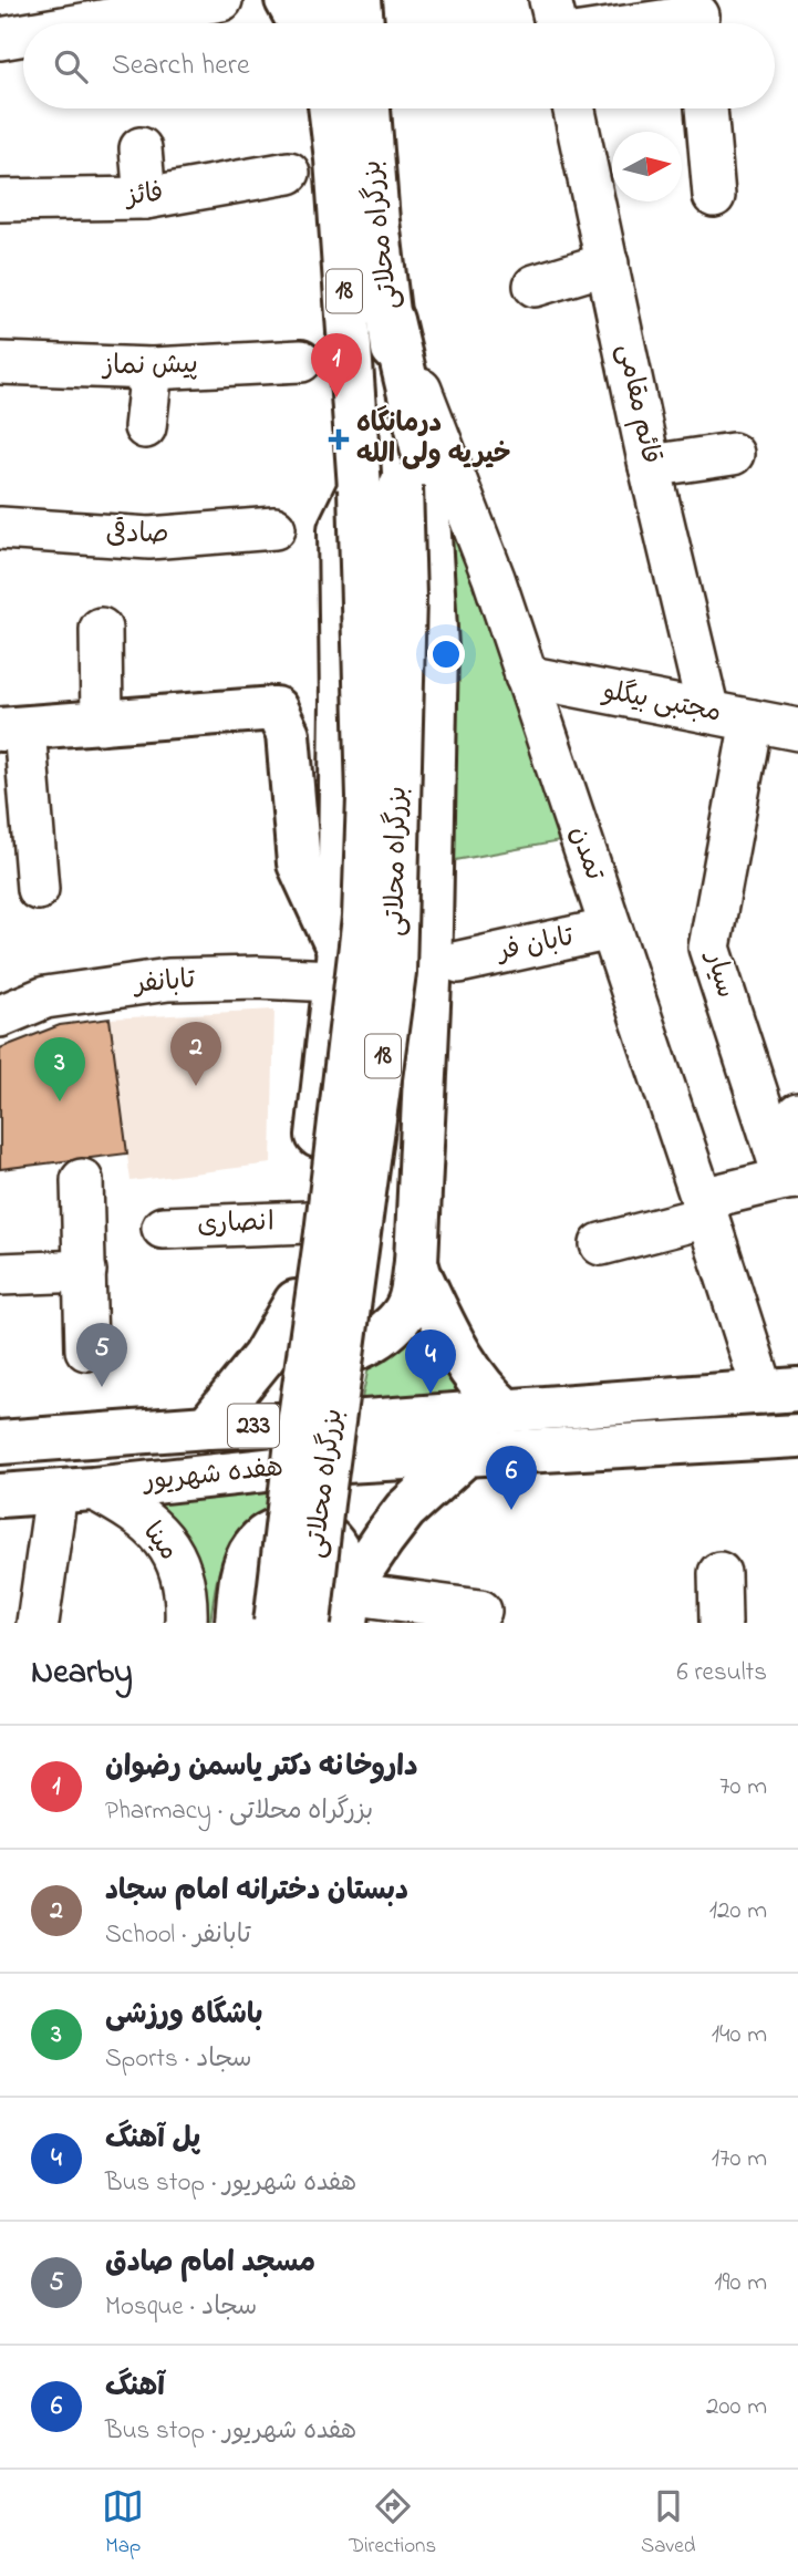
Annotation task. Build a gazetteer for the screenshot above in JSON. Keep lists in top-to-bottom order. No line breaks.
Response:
{"streets":{"main road":["بزرگراه محلاتی","18","233","هفده شهریور"],"street":["فائز","پیش نماز","قائم مقامی","صادقی","مجتبی بیگلو","تمدن","تابان فر","سیار","تابانفر","انصاری","مینا"]},"crossings":[["بزرگراه محلاتی","تمدن"],["قائم مقامی","مجتبی بیگلو"],["مجتبی بیگلو","تمدن"],["مجتبی بیگلو","سیار"],["تمدن","تابان فر"],["تمدن","هفده شهریور"],["هفده شهریور","مینا"]],"places":{"health":["درمانگاه خیریه ولی الله"]},"north":"right","page":{"search":"Search here","pins":["1","2","3","5","4","6"],"heading":["Nearby","6 results"],"list":[{"mark":"1","name":"داروخانه دکتر یاسمن رضوان","note":"Pharmacy · بزرگراه محلاتی","value":"70 m"},{"mark":"2","name":"دبستان دخترانه امام سجاد","note":"School · تابانفر","value":"120 m"},{"mark":"3","name":"باشگاه ورزشی","note":"Sports · سجاد","value":"140 m"},{"mark":"4","name":"پل آهنگ","note":"Bus stop · هفده شهریور","value":"170 m"},{"mark":"5","name":"مسجد امام صادق","note":"Mosque · سجاد","value":"190 m"},{"mark":"6","name":"آهنگ","note":"Bus stop · هفده شهریور","value":"200 m"}],"nav":["Map","Directions","Saved"]}}
